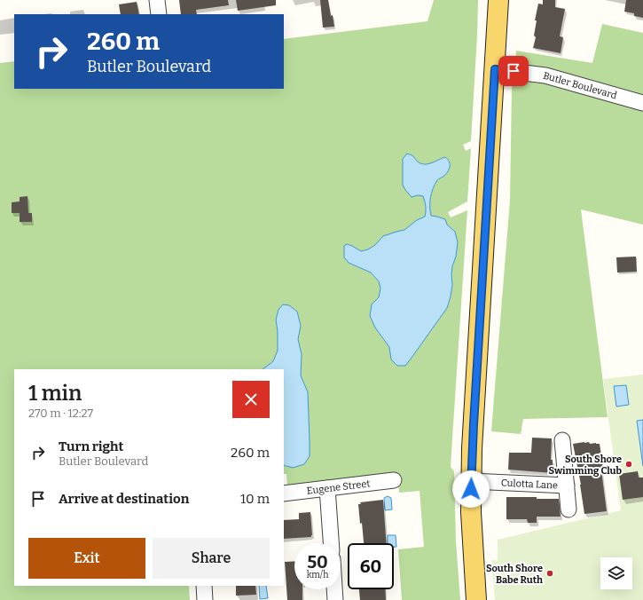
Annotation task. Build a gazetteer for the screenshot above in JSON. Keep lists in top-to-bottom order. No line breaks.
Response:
{"streets":{"street":["Butler Boulevard","Culotta Lane","Eugene Street"]},"places":["South Shore Swimming Club","South Shore Babe Ruth"],"page":{"turn":["260 m","Butler Boulevard"],"heading":["1 min","270 m · 12:27"],"list":[{"name":"Turn right","note":"Butler Boulevard","value":"260 m"},{"name":"Arrive at destination","value":"10 m"}],"buttons":["Exit","Share"],"speed":"50 km/h","limit":"60"}}
